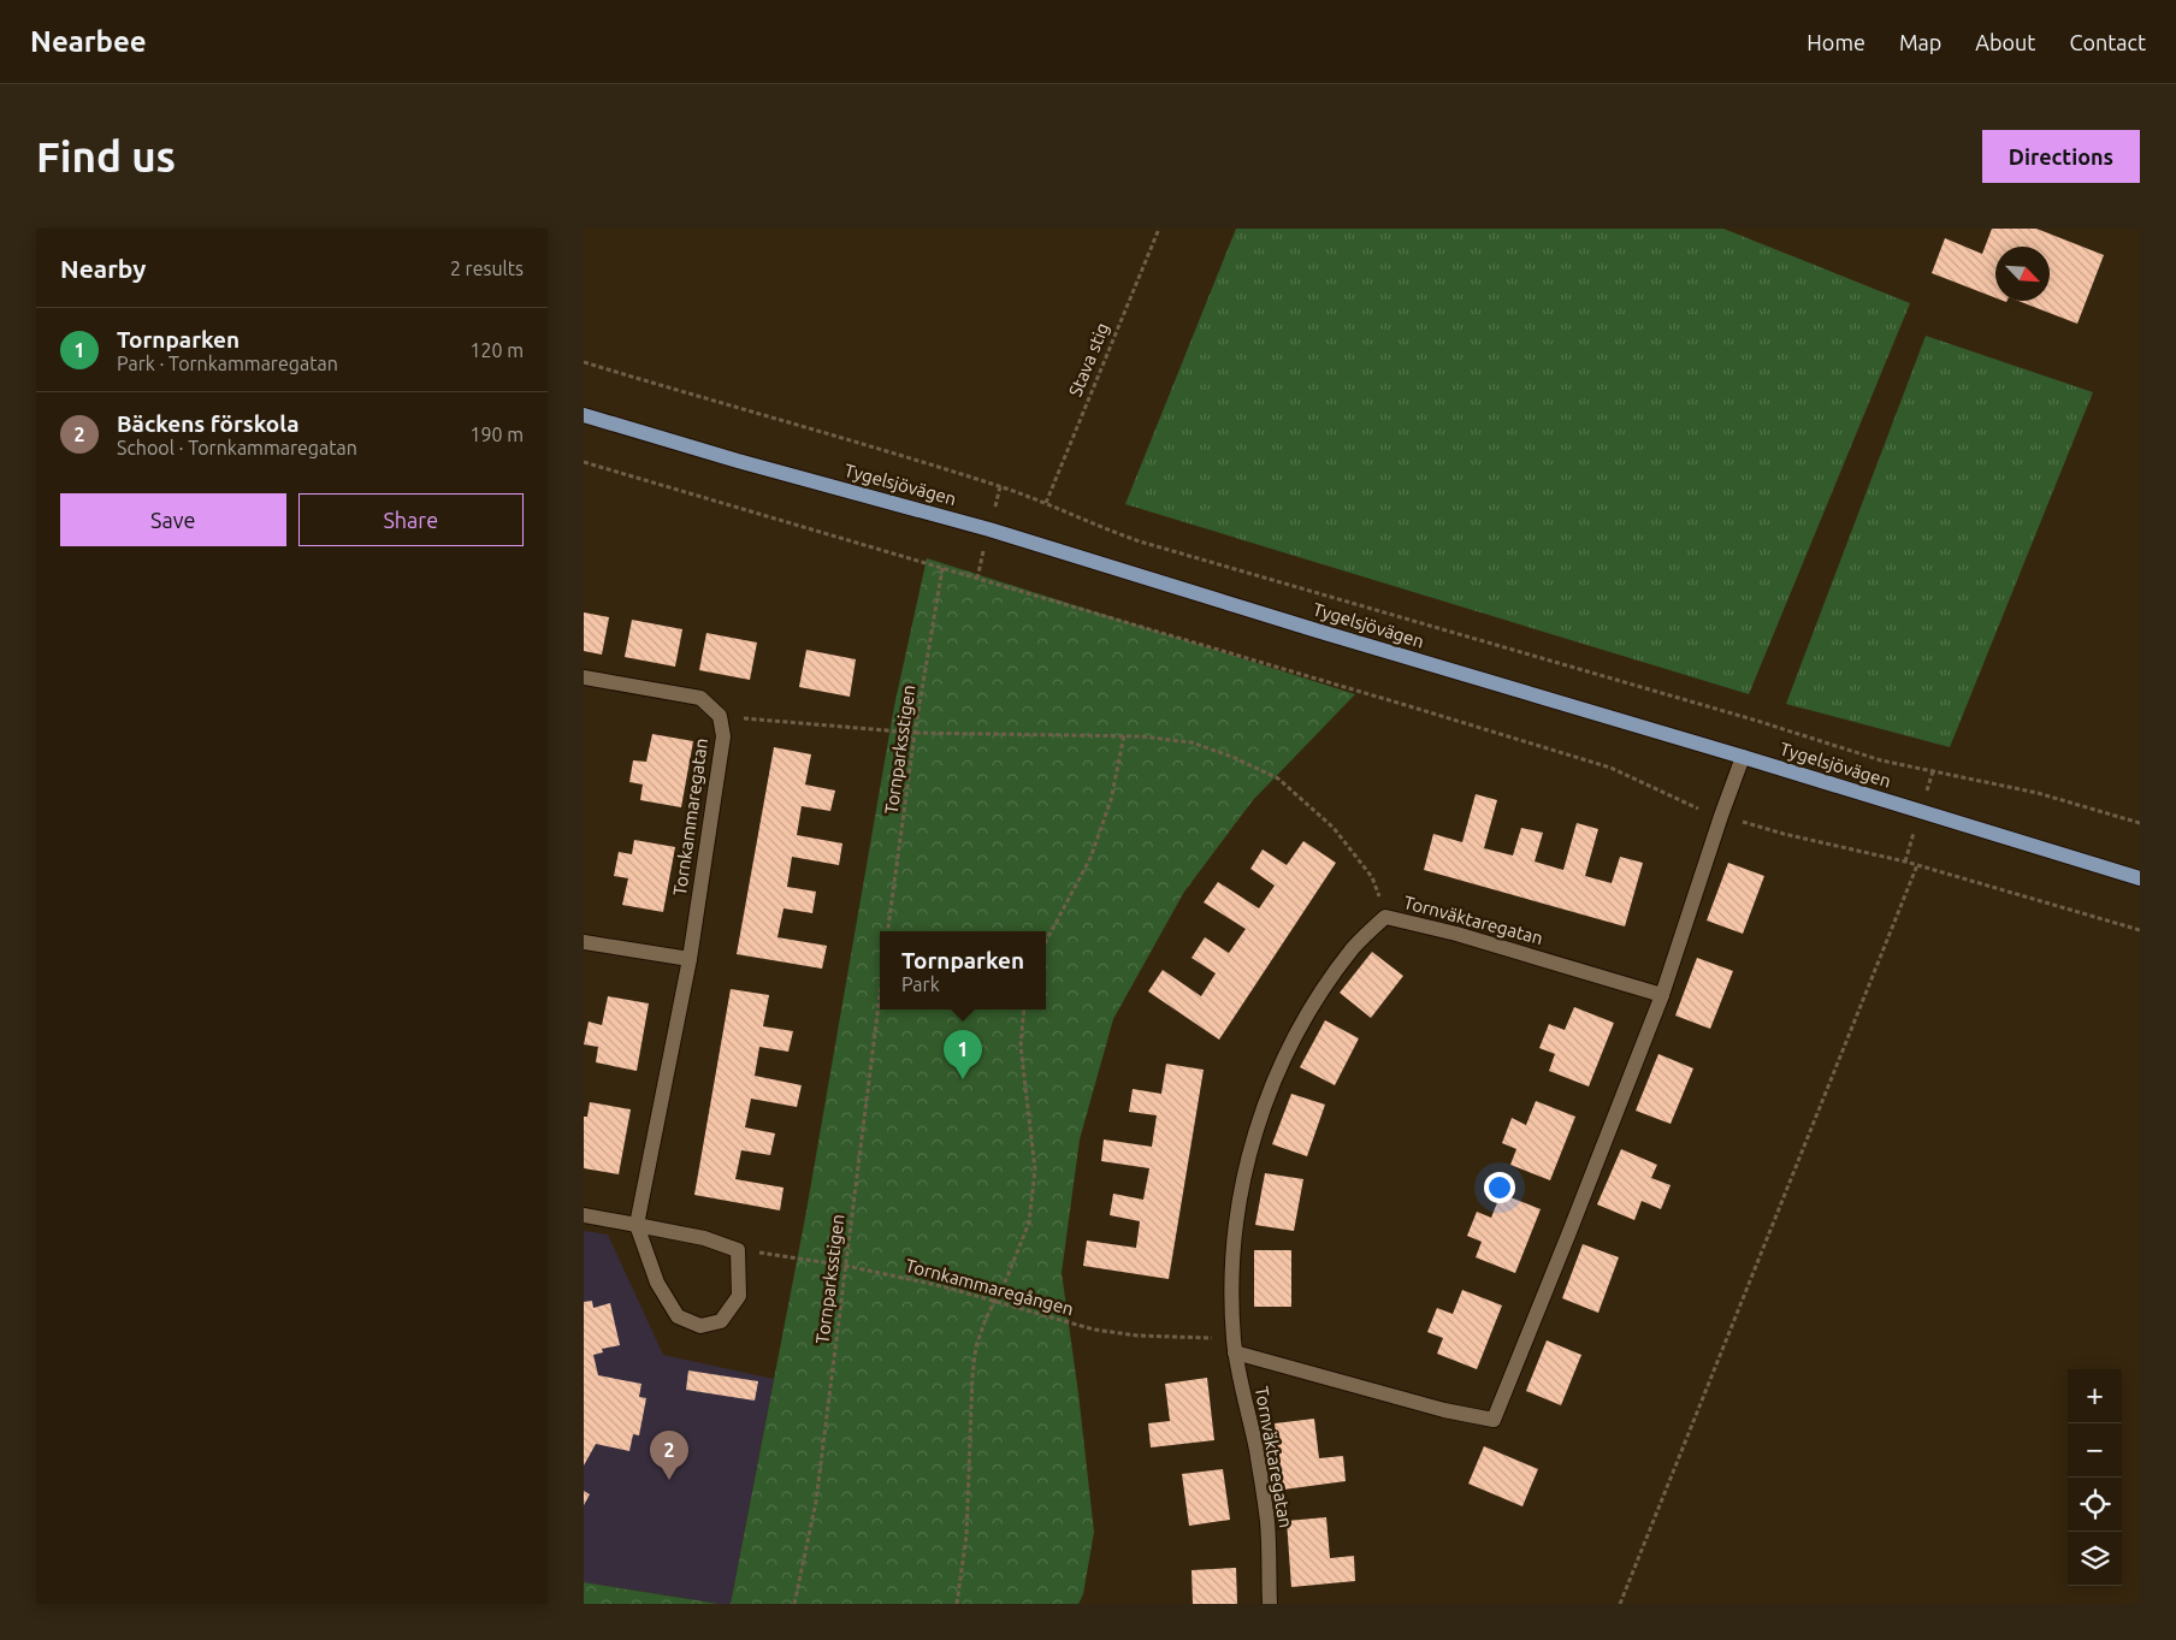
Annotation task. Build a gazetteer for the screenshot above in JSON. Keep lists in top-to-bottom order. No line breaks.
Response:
{"streets":{"main road":["Tygelsjövägen"],"street":["Tornkammaregatan","Tornväktaregatan"],"path":["Stava stig","Tornparksstigen","Tornkammaregången"]},"crossings":[["Tygelsjövägen","Tornväktaregatan"],["Tornparksstigen","Tornkammaregången"],["Tornväktaregatan","Tornkammaregången"]],"north":"bottom right","page":{"header":"Nearbee","nav":["Home","Map","About","Contact"],"buttons":["Directions",["Save","Share"]],"title":"Find us","heading":["Nearby","2 results"],"list":[{"mark":"1","name":"Tornparken","note":"Park · Tornkammaregatan","value":"120 m"},{"mark":"2","name":"Bäckens förskola","note":"School · Tornkammaregatan","value":"190 m"}],"popup":["Tornparken","Park"],"pins":["1","2"],"map_buttons":["+","−"]}}
